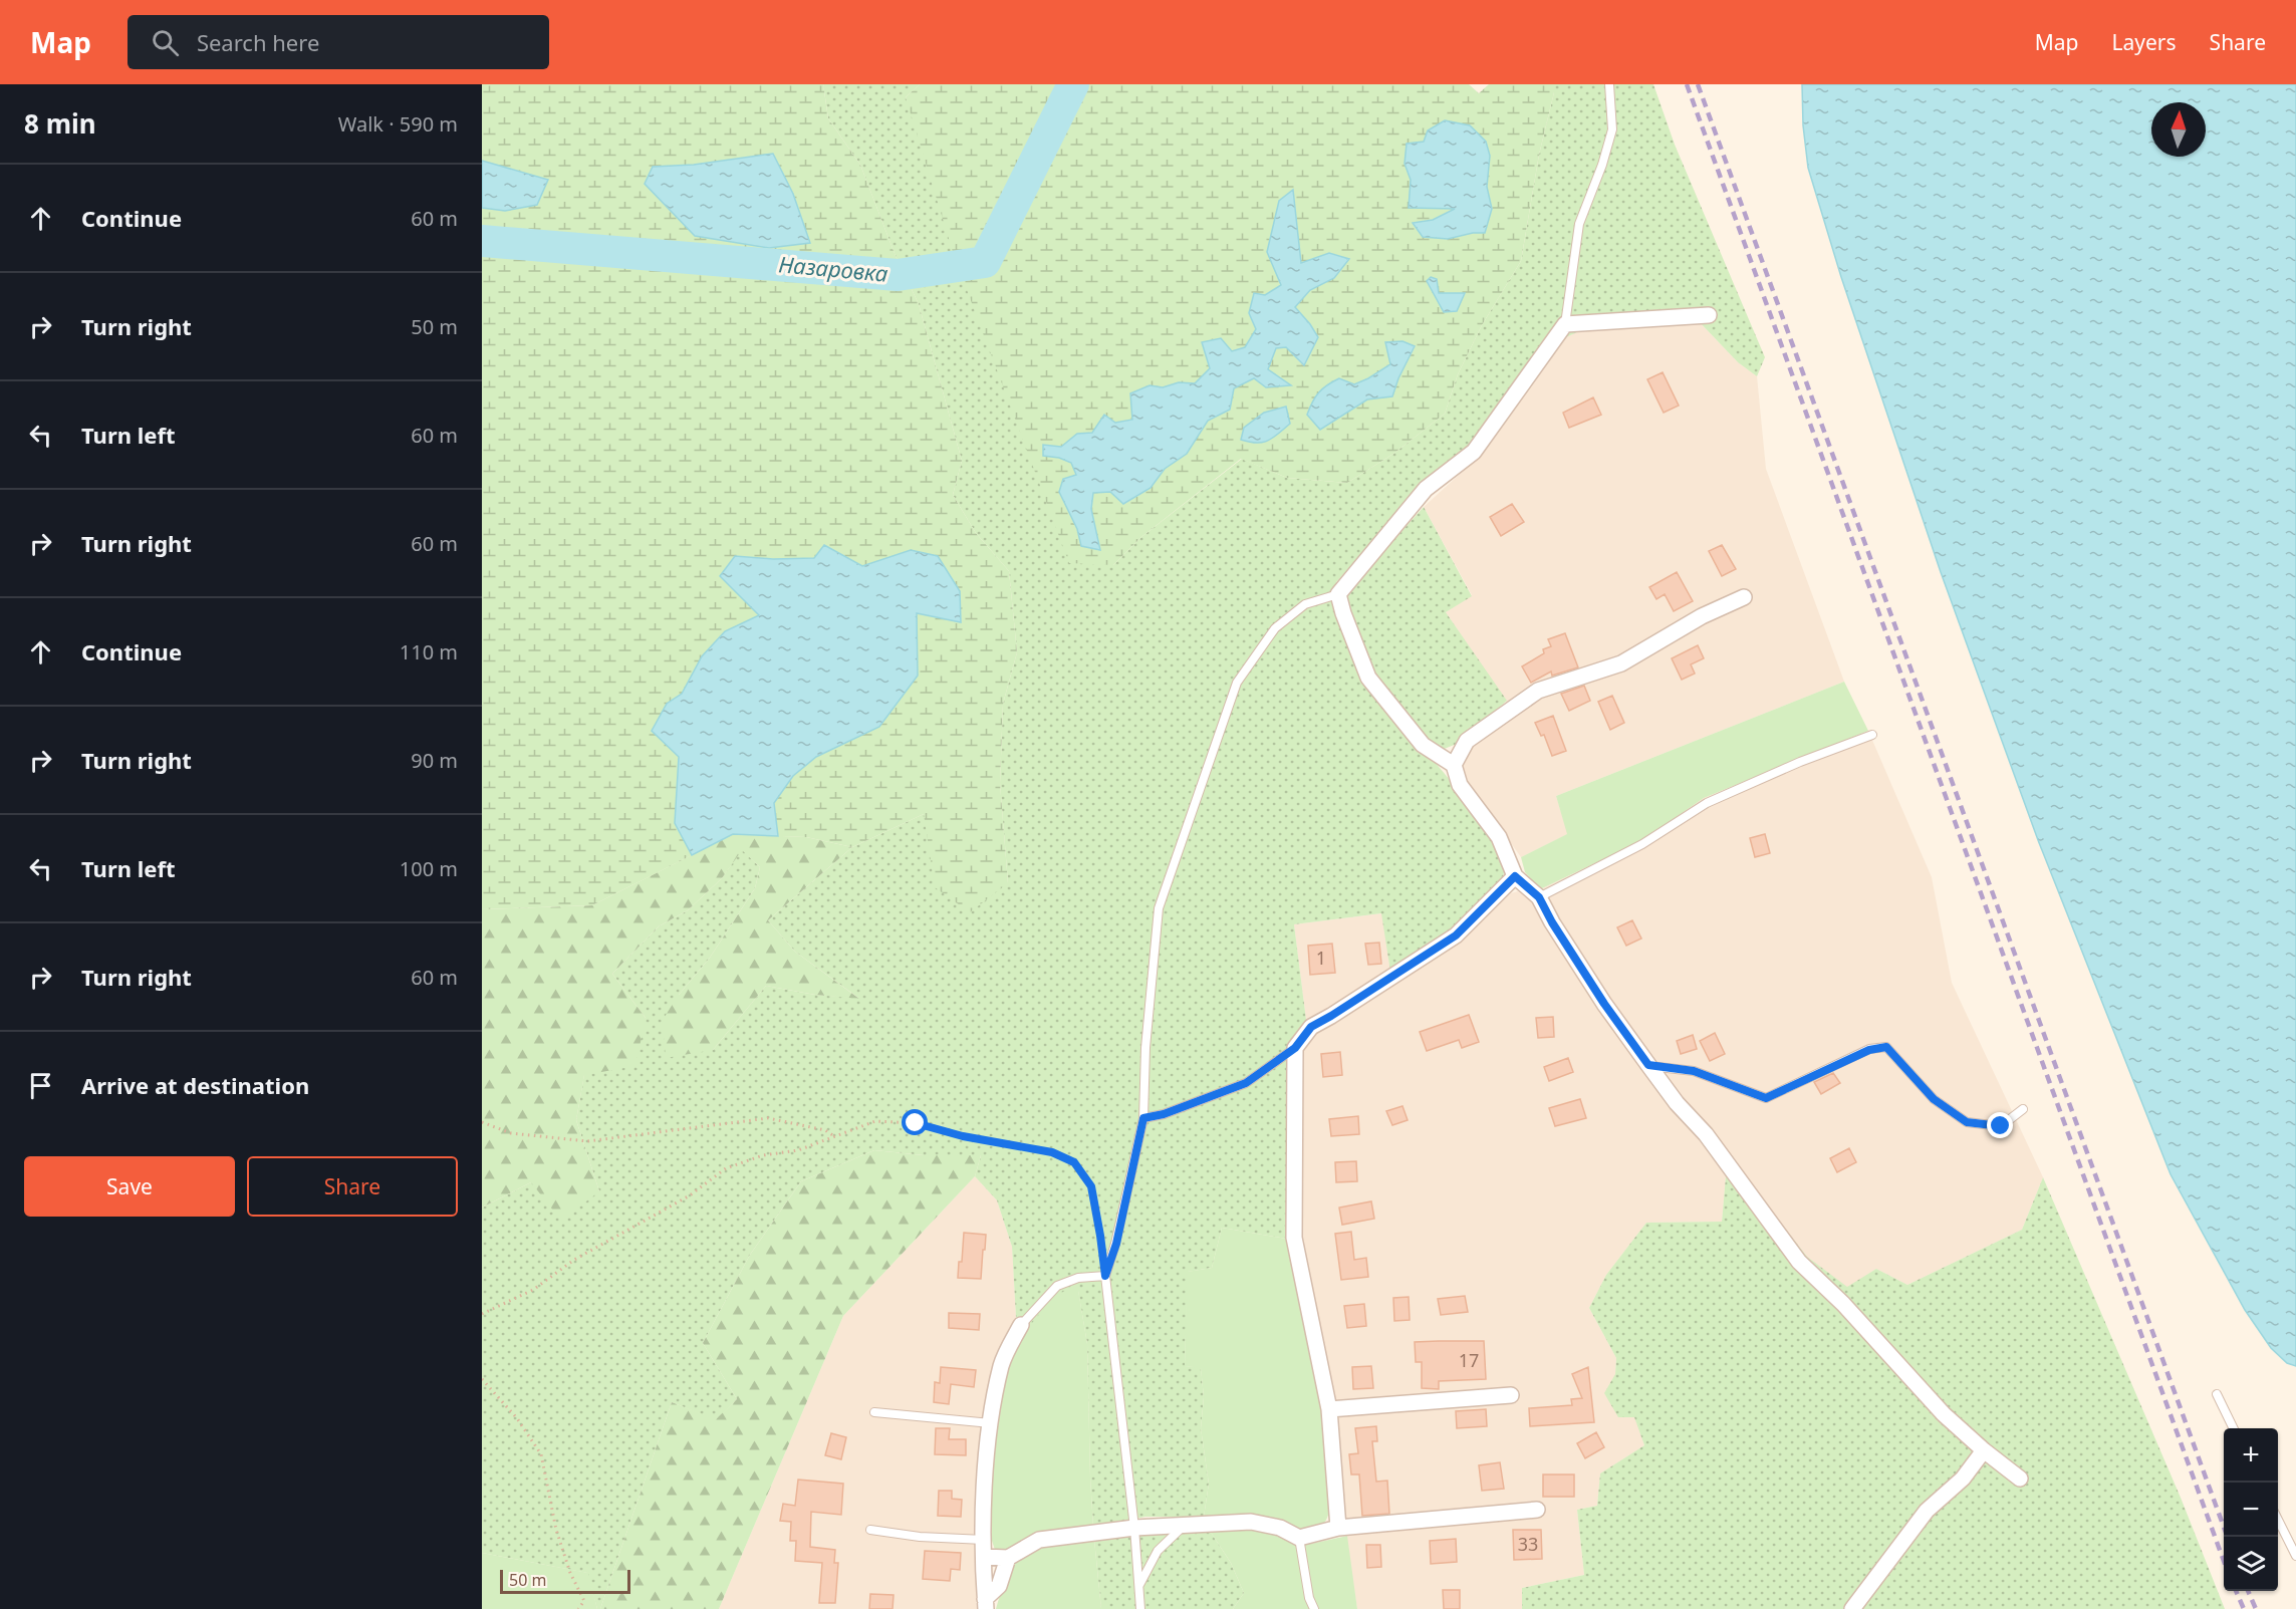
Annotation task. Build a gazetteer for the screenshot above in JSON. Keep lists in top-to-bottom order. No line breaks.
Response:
{"water":["Назаровка"],"house_numbers":["1","17","33"],"scale_bar":"50 m","north":"top","page":{"header":"Map","search":"Search here","nav":["Map","Layers","Share"],"heading":["8 min","Walk · 590 m"],"list":[["Continue","60 m"],["Turn right","50 m"],["Turn left","60 m"],["Turn right","60 m"],["Continue","110 m"],["Turn right","90 m"],["Turn left","100 m"],["Turn right","60 m"],"Arrive at destination"],"buttons":["Save","Share"],"map_buttons":["+","−"],"scale":"50 m"}}
